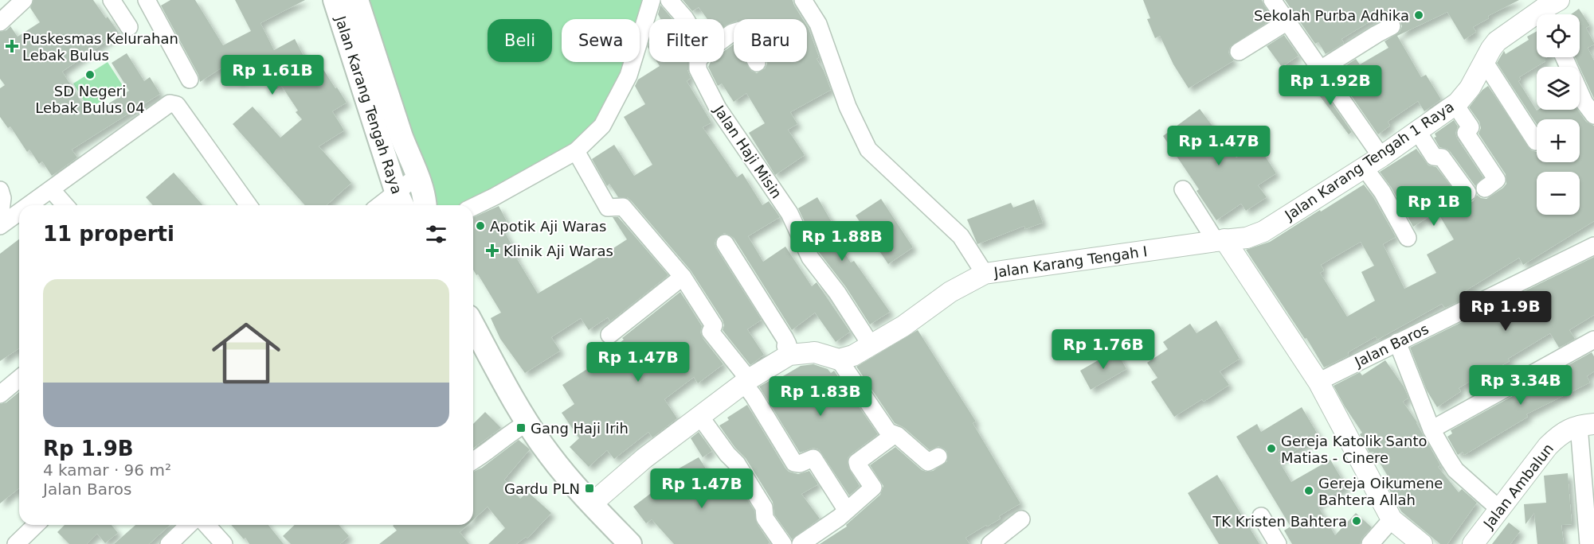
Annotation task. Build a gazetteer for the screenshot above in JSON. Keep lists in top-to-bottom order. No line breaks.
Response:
{"streets":{"main road":["Jalan Karang Tengah Raya"],"street":["Jalan Haji Misin","Jalan Karang Tengah 1 Raya","Jalan Karang Tengah I","Jalan Baros","Jalan Ambalun"]},"crossings":[["Jalan Haji Misin","Jalan Karang Tengah I"],["Jalan Karang Tengah 1 Raya","Jalan Karang Tengah I"]],"places":{"other":["Sekolah Purba Adhika","SD Negeri Lebak Bulus 04","Apotik Aji Waras","Gereja Katolik Santo Matias - Cinere","Gereja Oikumene Bahtera Allah","TK Kristen Bahtera"],"health":["Puskesmas Kelurahan Lebak Bulus","Klinik Aji Waras"],"transit":["Gang Haji Irih","Gardu PLN"]},"page":{"map_buttons":["+","−"],"chip":["Beli","Sewa","Filter","Baru"],"price":["Rp 1.61B","Rp 1.92B","Rp 1.47B","Rp 1B","Rp 1.88B","Rp 1.9B","Rp 1.76B","Rp 1.47B","Rp 3.34B","Rp 1.83B","Rp 1.47B"],"heading":"11 properti","list":[{"name":"Rp 1.9B","note":"4 kamar · 96 m² · Jalan Baros"}]}}
